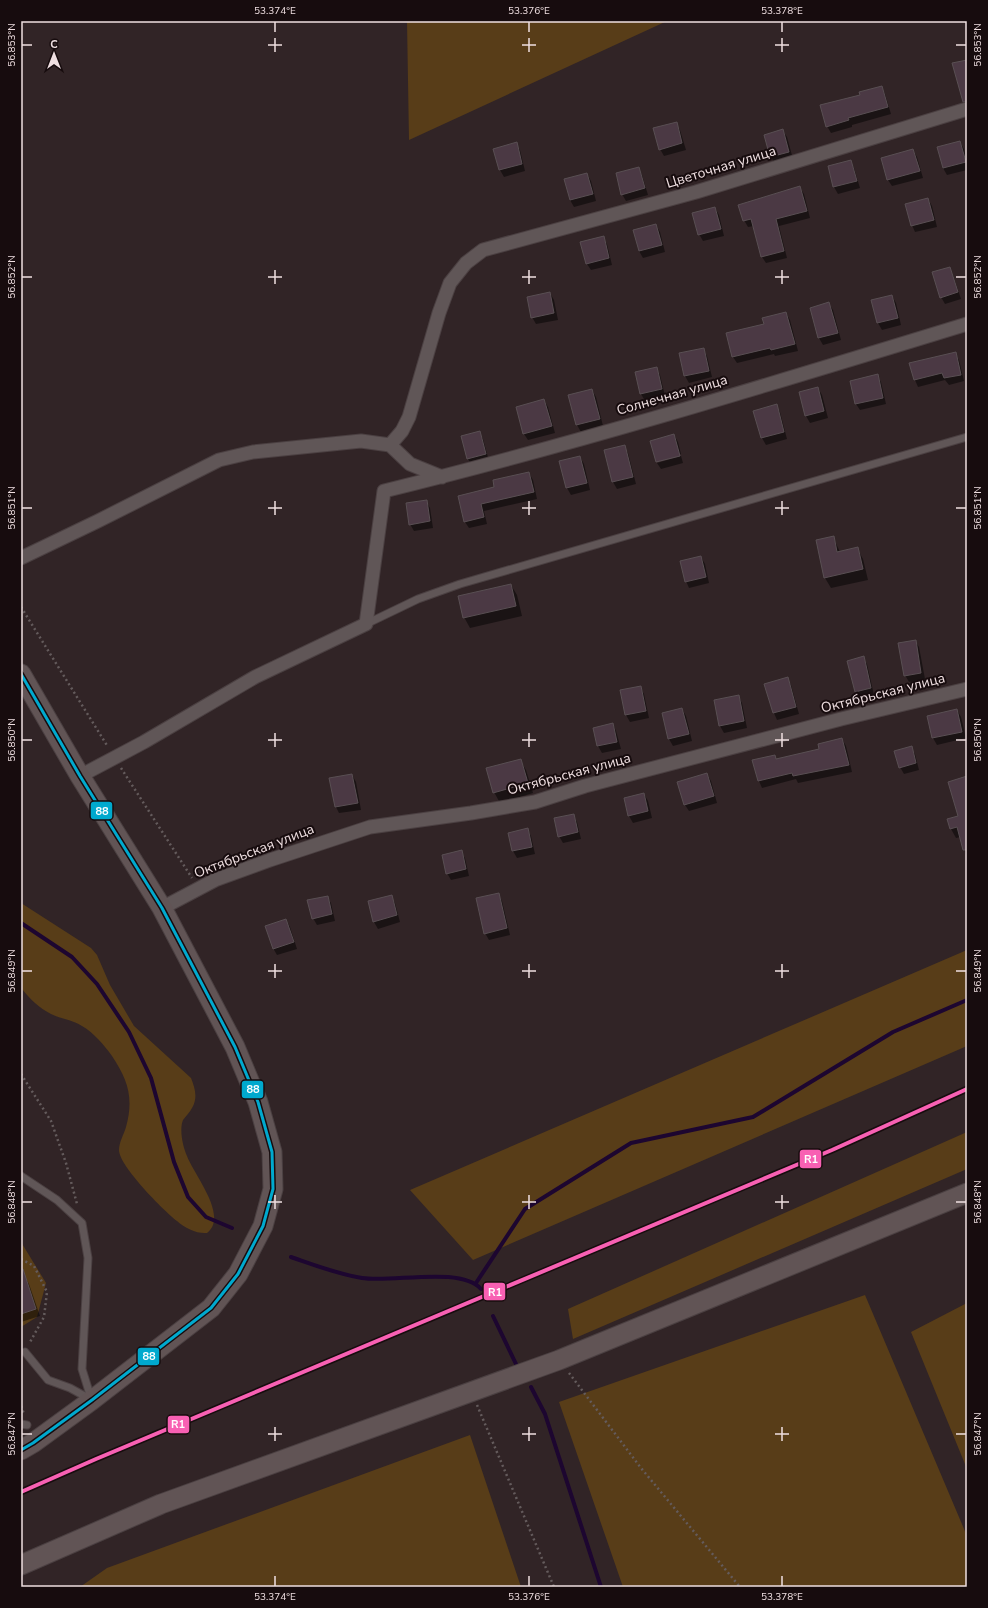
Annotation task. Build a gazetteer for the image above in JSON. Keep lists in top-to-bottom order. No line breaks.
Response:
{"streets":{"street":["Цветочная улица","Солнечная улица","Октябрьская улица"]},"lines":["transit line 88","transit line R1"],"north":"top","coordinates":["53.374°E","53.376°E","53.378°E","56.853°N","56.852°N","56.851°N","56.850°N","56.849°N","56.848°N","56.847°N"]}
